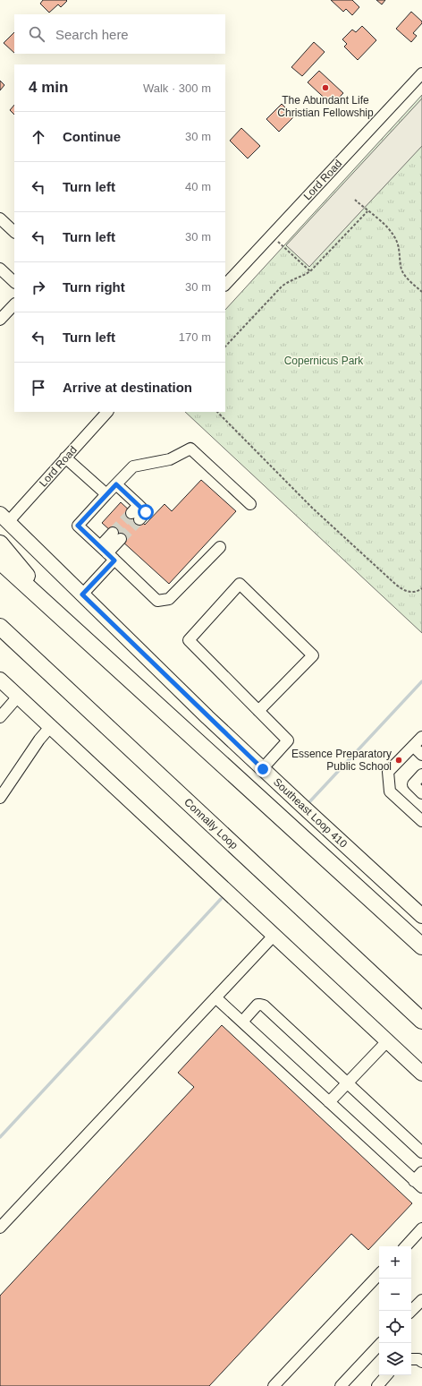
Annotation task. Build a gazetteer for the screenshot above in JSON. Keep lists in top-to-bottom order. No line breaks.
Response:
{"streets":{"highway":["Connally Loop"],"main road":["Southeast Loop 410"],"street":["Lord Road"]},"crossings":[["Lord Road","Southeast Loop 410"]],"parks":["Copernicus Park"],"places":["The Abundant Life Christian Fellowship","Essence Preparatory Public School"],"page":{"search":"Search here","heading":["4 min","Walk · 300 m"],"list":[["Continue","30 m"],["Turn left","40 m"],["Turn left","30 m"],["Turn right","30 m"],["Turn left","170 m"],"Arrive at destination"],"map_buttons":["+","−"]}}
